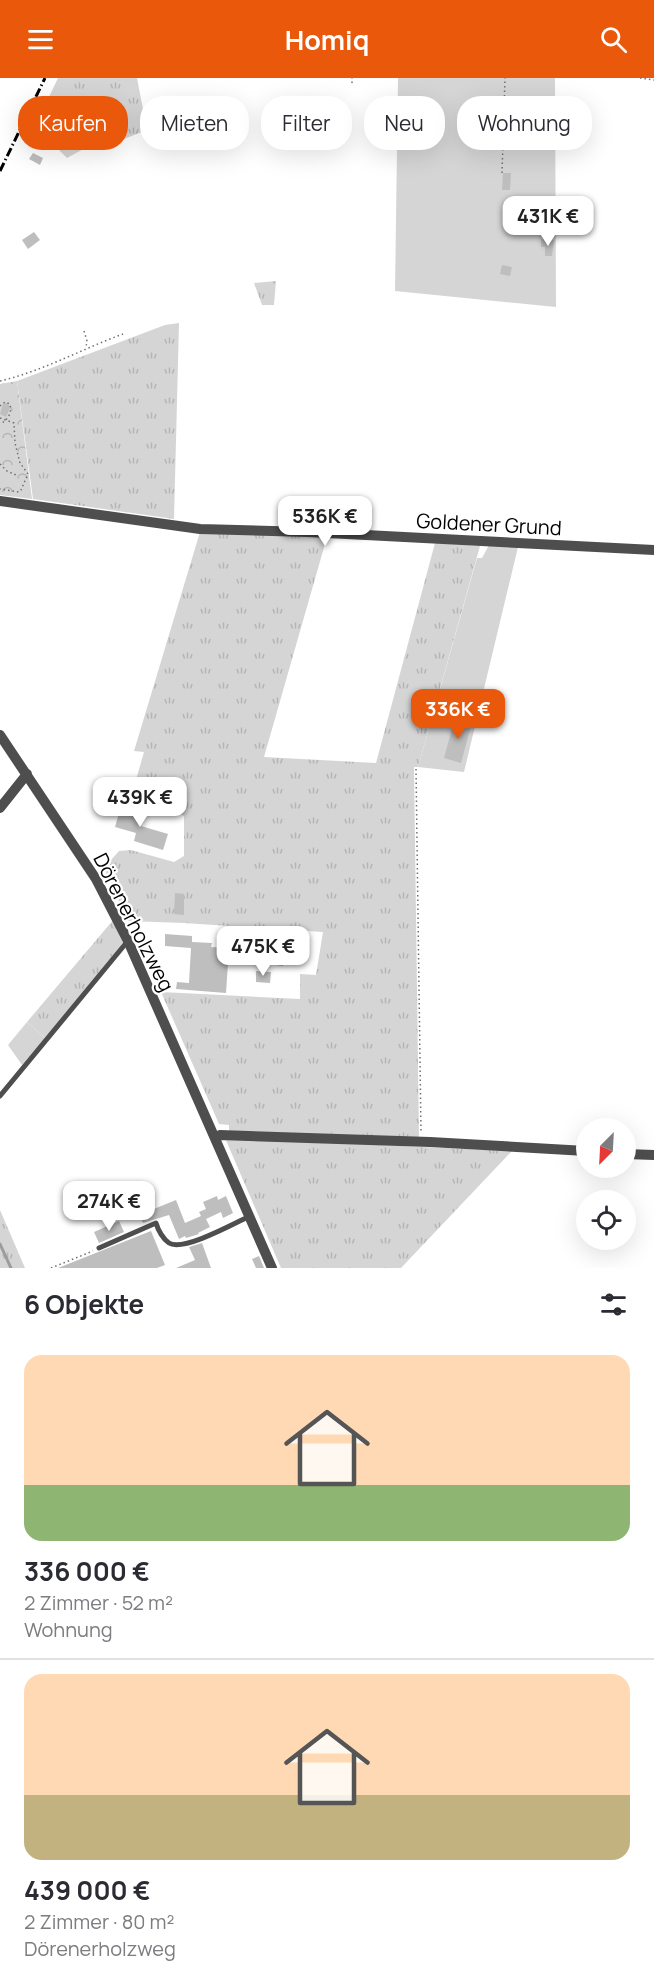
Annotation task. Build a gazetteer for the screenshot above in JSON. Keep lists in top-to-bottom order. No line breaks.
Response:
{"streets":{"street":["Goldener Grund","Dörenerholzweg"]},"north":"bottom left","page":{"header":"Homiq","chip":["Kaufen","Mieten","Filter","Neu","Wohnung"],"price":["431K €","536K €","336K €","439K €","475K €","274K €"],"heading":"6 Objekte","list":[{"name":"336 000 €","note":"2 Zimmer · 52 m² · Wohnung"},{"name":"439 000 €","note":"2 Zimmer · 80 m² · Dörenerholzweg"}]}}
